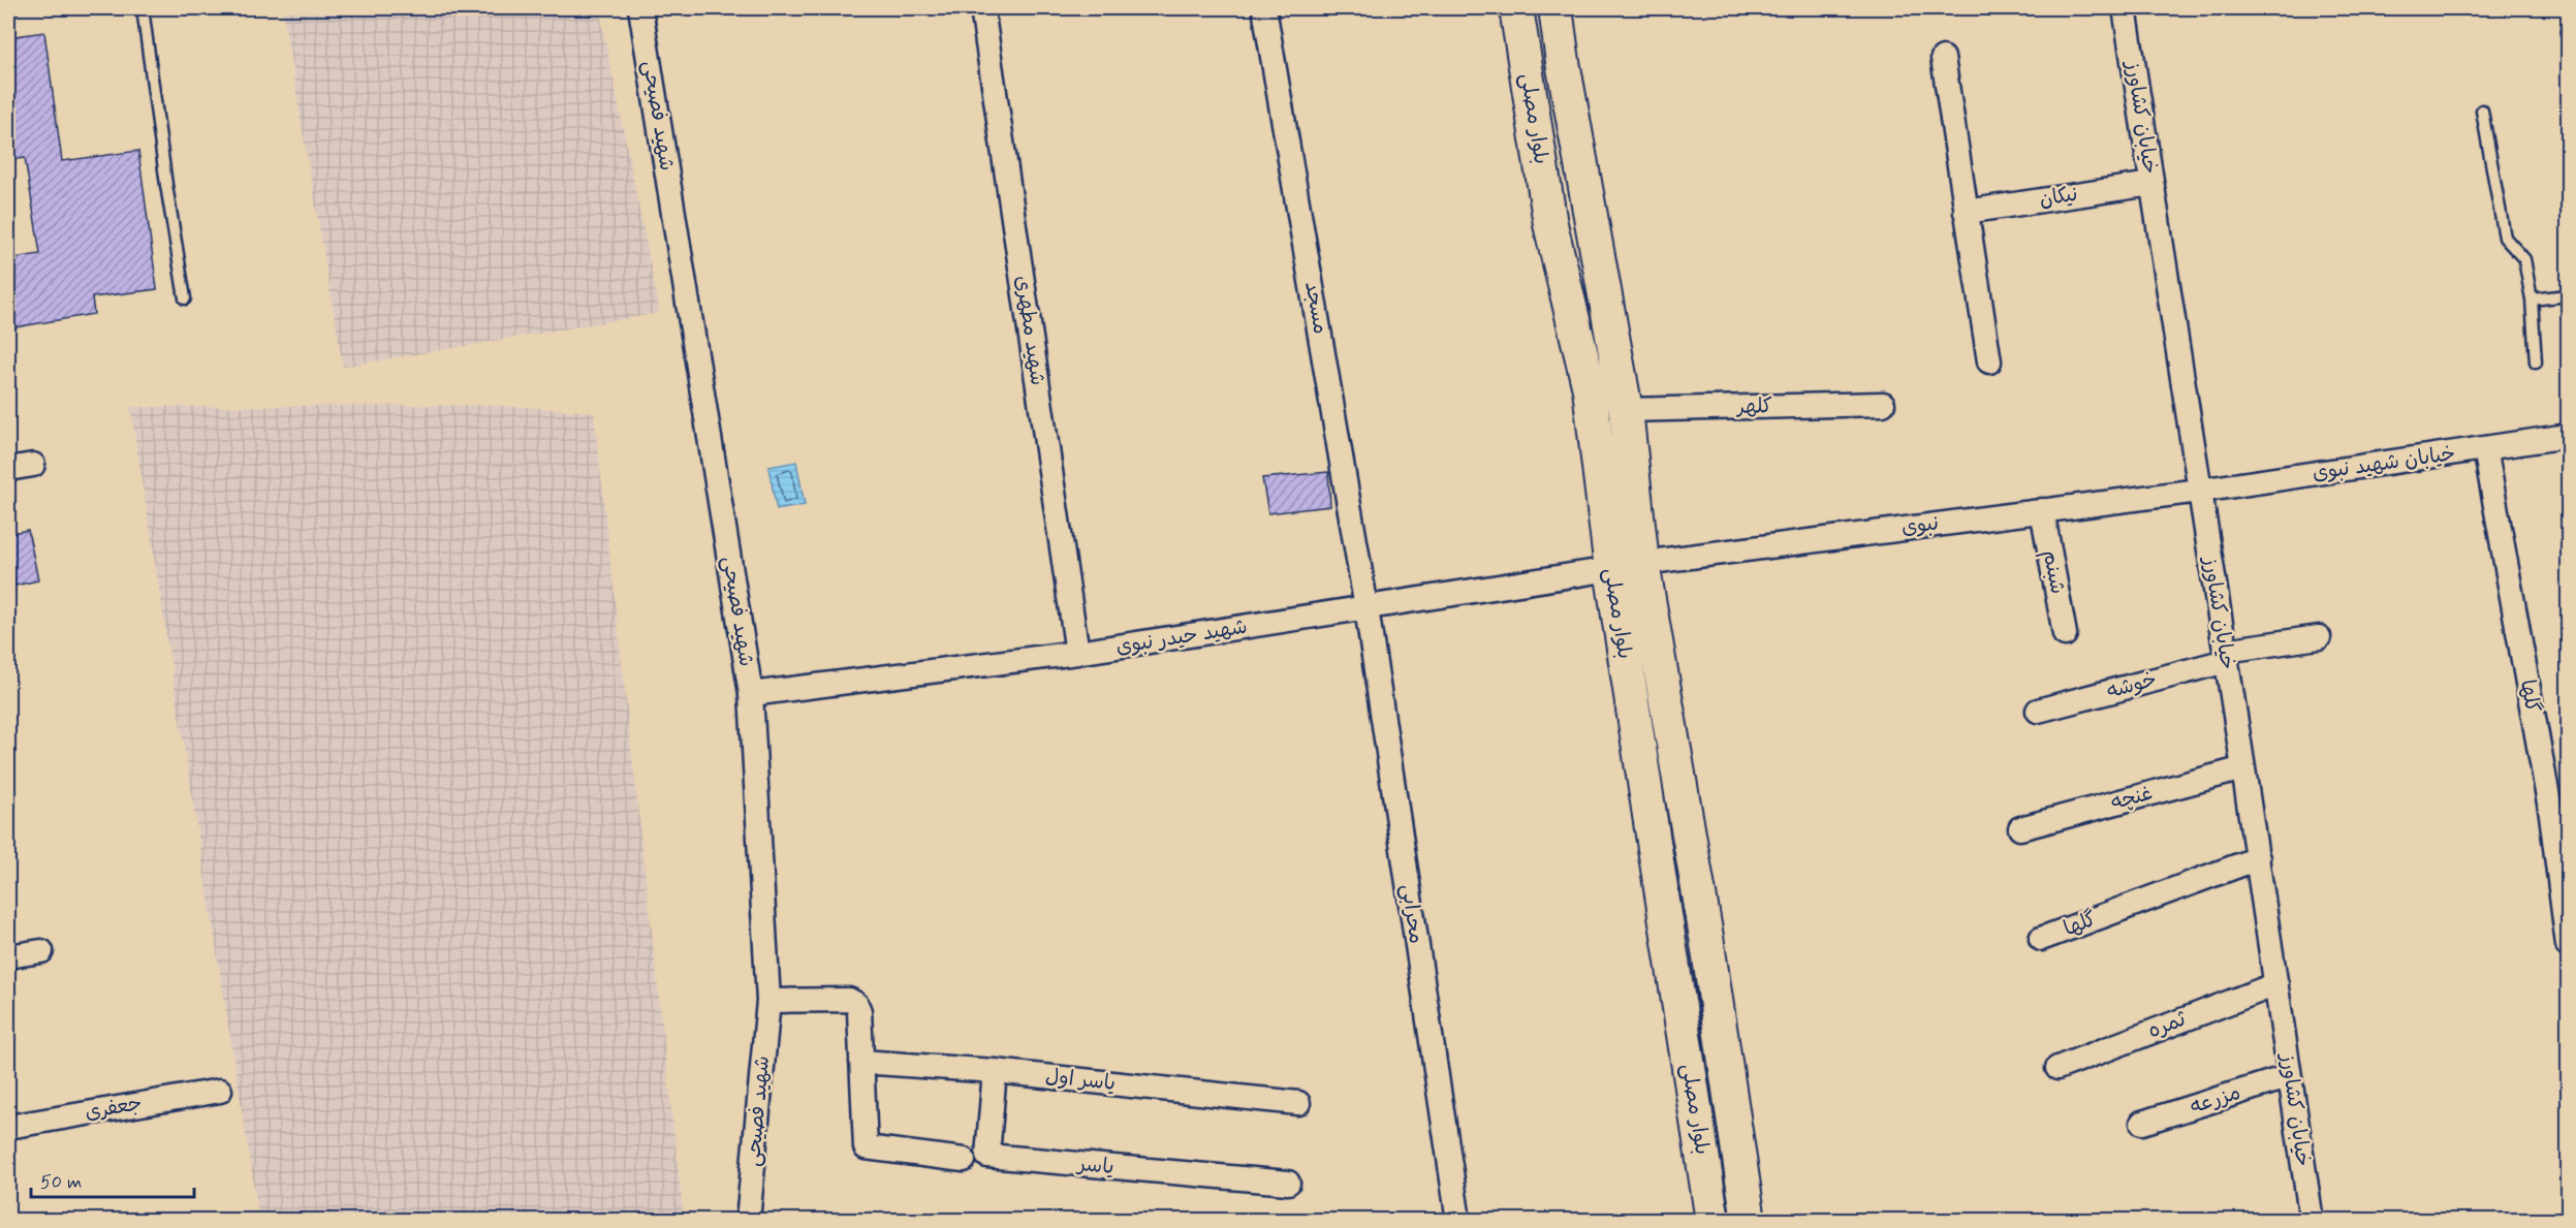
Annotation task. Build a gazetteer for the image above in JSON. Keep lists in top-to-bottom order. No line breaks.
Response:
{"streets":{"main road":["بلوار مصلی"],"street":["شهید فصیحی","خیابان کشاورز","نیکان","مسجد","شهید مطهری","کلهر","خیابان شهید نبوی","نبوی","شبنم","شهید حیدر نبوی","خوشه","گلها","غنچه","محرابی","ثمره","یاسر اول","مزرعه","جعفری","یاسر"]},"crossings":[["شهید فصیحی","شهید حیدر نبوی"],["خیابان کشاورز","نیکان"],["خیابان کشاورز","خیابان شهید نبوی"],["خیابان کشاورز","نبوی"],["خیابان کشاورز","خوشه"],["خیابان کشاورز","گلها"],["خیابان کشاورز","غنچه"],["خیابان کشاورز","ثمره"],["خیابان کشاورز","مزرعه"],["بلوار مصلی","کلهر"],["بلوار مصلی","نبوی"],["بلوار مصلی","شهید حیدر نبوی"],["مسجد","شهید حیدر نبوی"],["مسجد","محرابی"],["شهید مطهری","شهید حیدر نبوی"],["خیابان شهید نبوی","نبوی"],["خیابان شهید نبوی","گلها"],["نبوی","شبنم"],["شهید حیدر نبوی","محرابی"],["یاسر اول","یاسر"]],"scale_bar":"50 m"}
